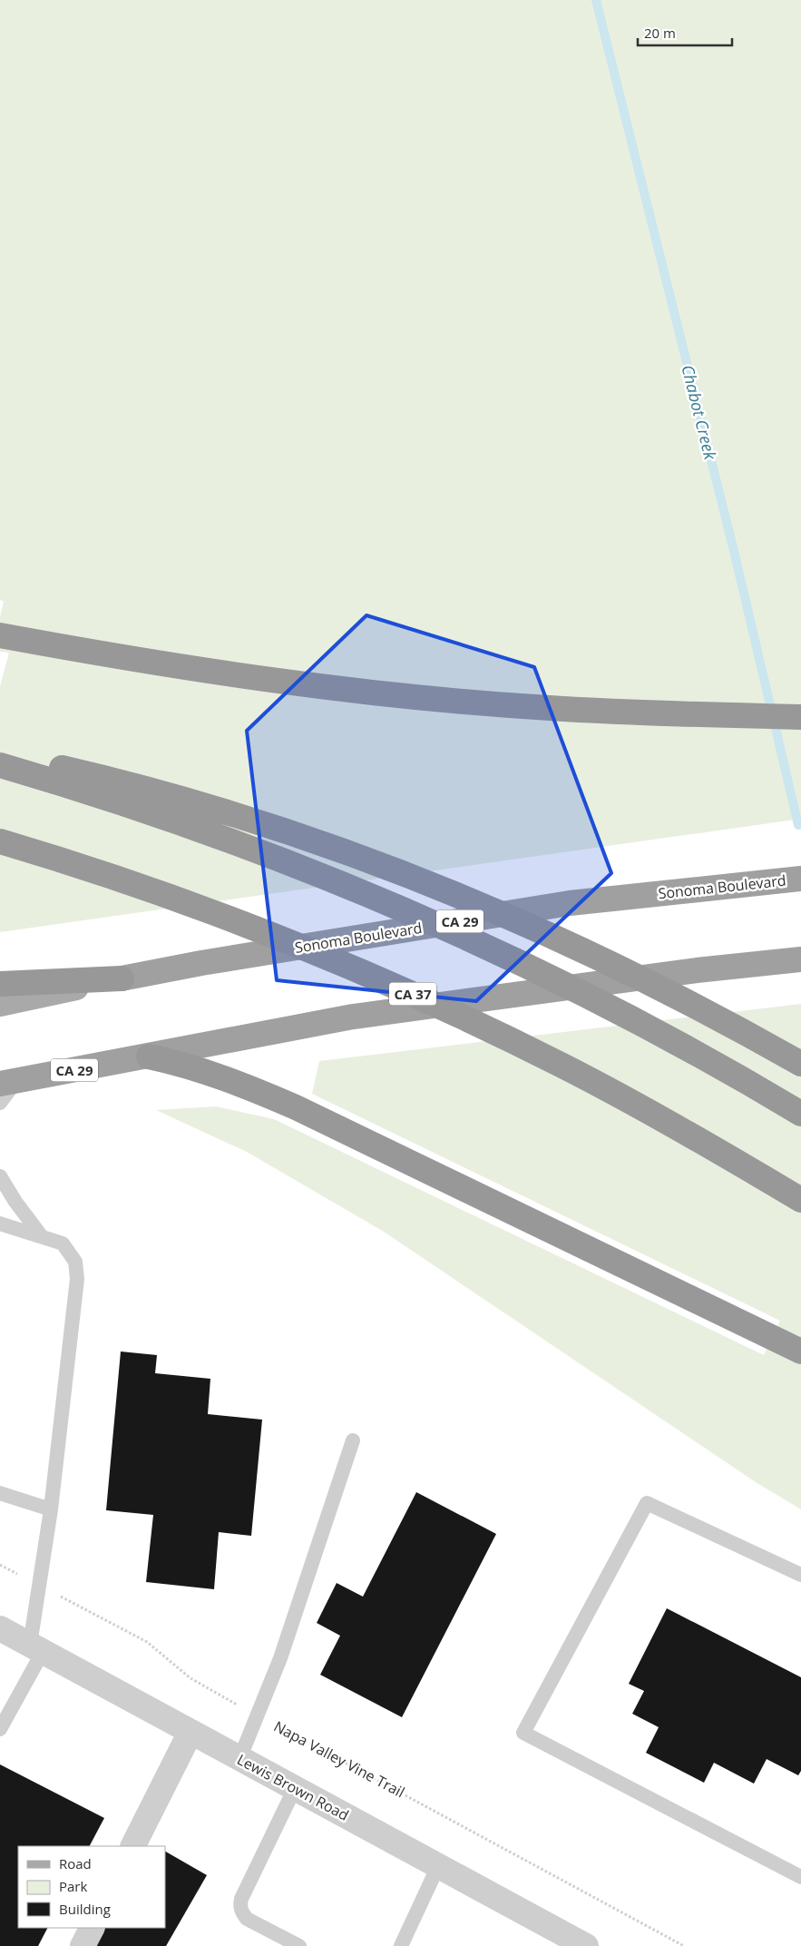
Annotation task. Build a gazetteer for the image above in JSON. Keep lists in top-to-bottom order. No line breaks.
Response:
{"streets":{"highway":["Sonoma Boulevard","CA 29","CA 37"],"street":["Lewis Brown Road"],"path":["Napa Valley Vine Trail"]},"water":["Chabot Creek"],"legend":["Road","Park","Building"],"scale_bar":"20 m"}
